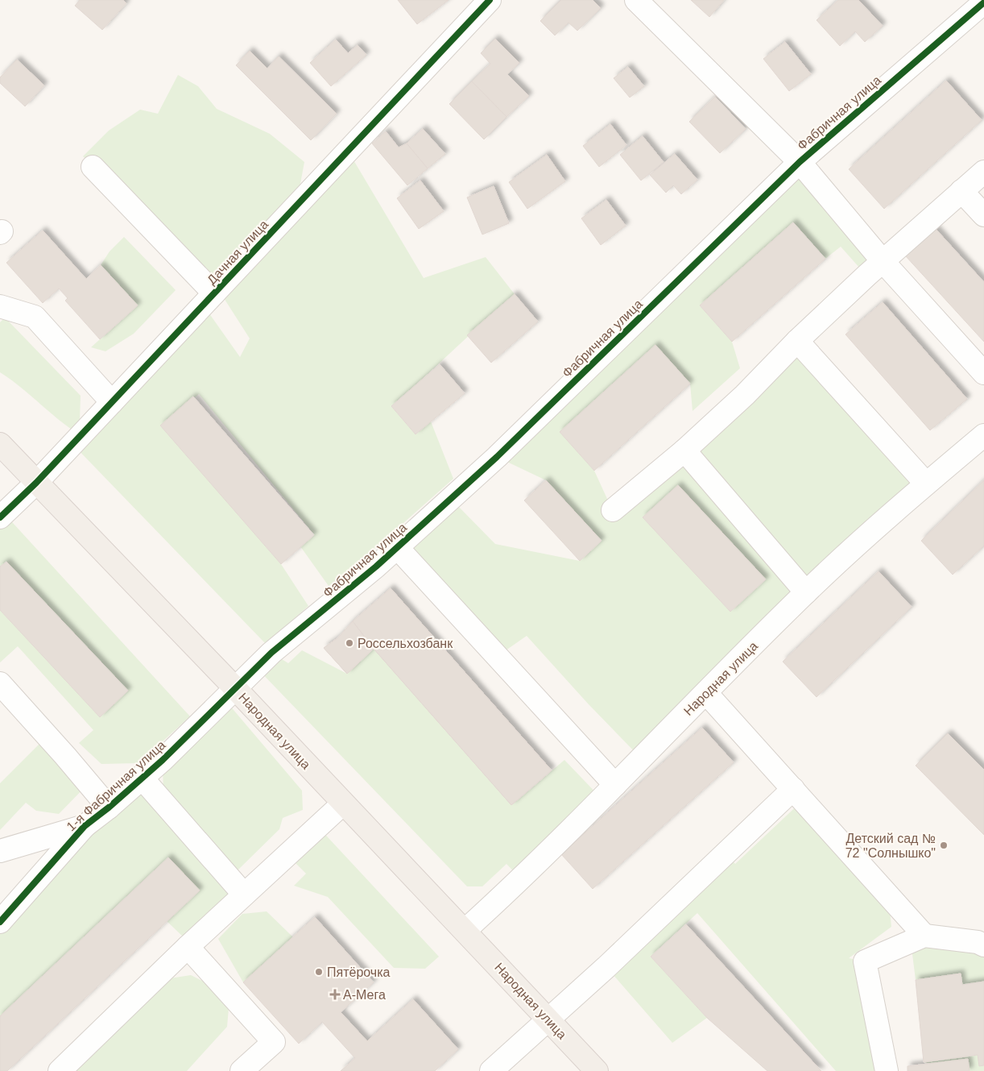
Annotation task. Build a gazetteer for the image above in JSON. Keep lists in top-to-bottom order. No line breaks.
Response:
{"streets":{"main road":["Народная улица"],"street":["Фабричная улица","Дачная улица","1-я Фабричная улица"]},"crossings":[["Фабричная улица","Народная улица"],["Фабричная улица","1-я Фабричная улица"],["Дачная улица","Народная улица"],["Народная улица","1-я Фабричная улица"]],"places":{"other":["Россельхозбанк","Детский сад № 72 \"Солнышко\"","Пятёрочка"],"health":["А-Мега"]}}
